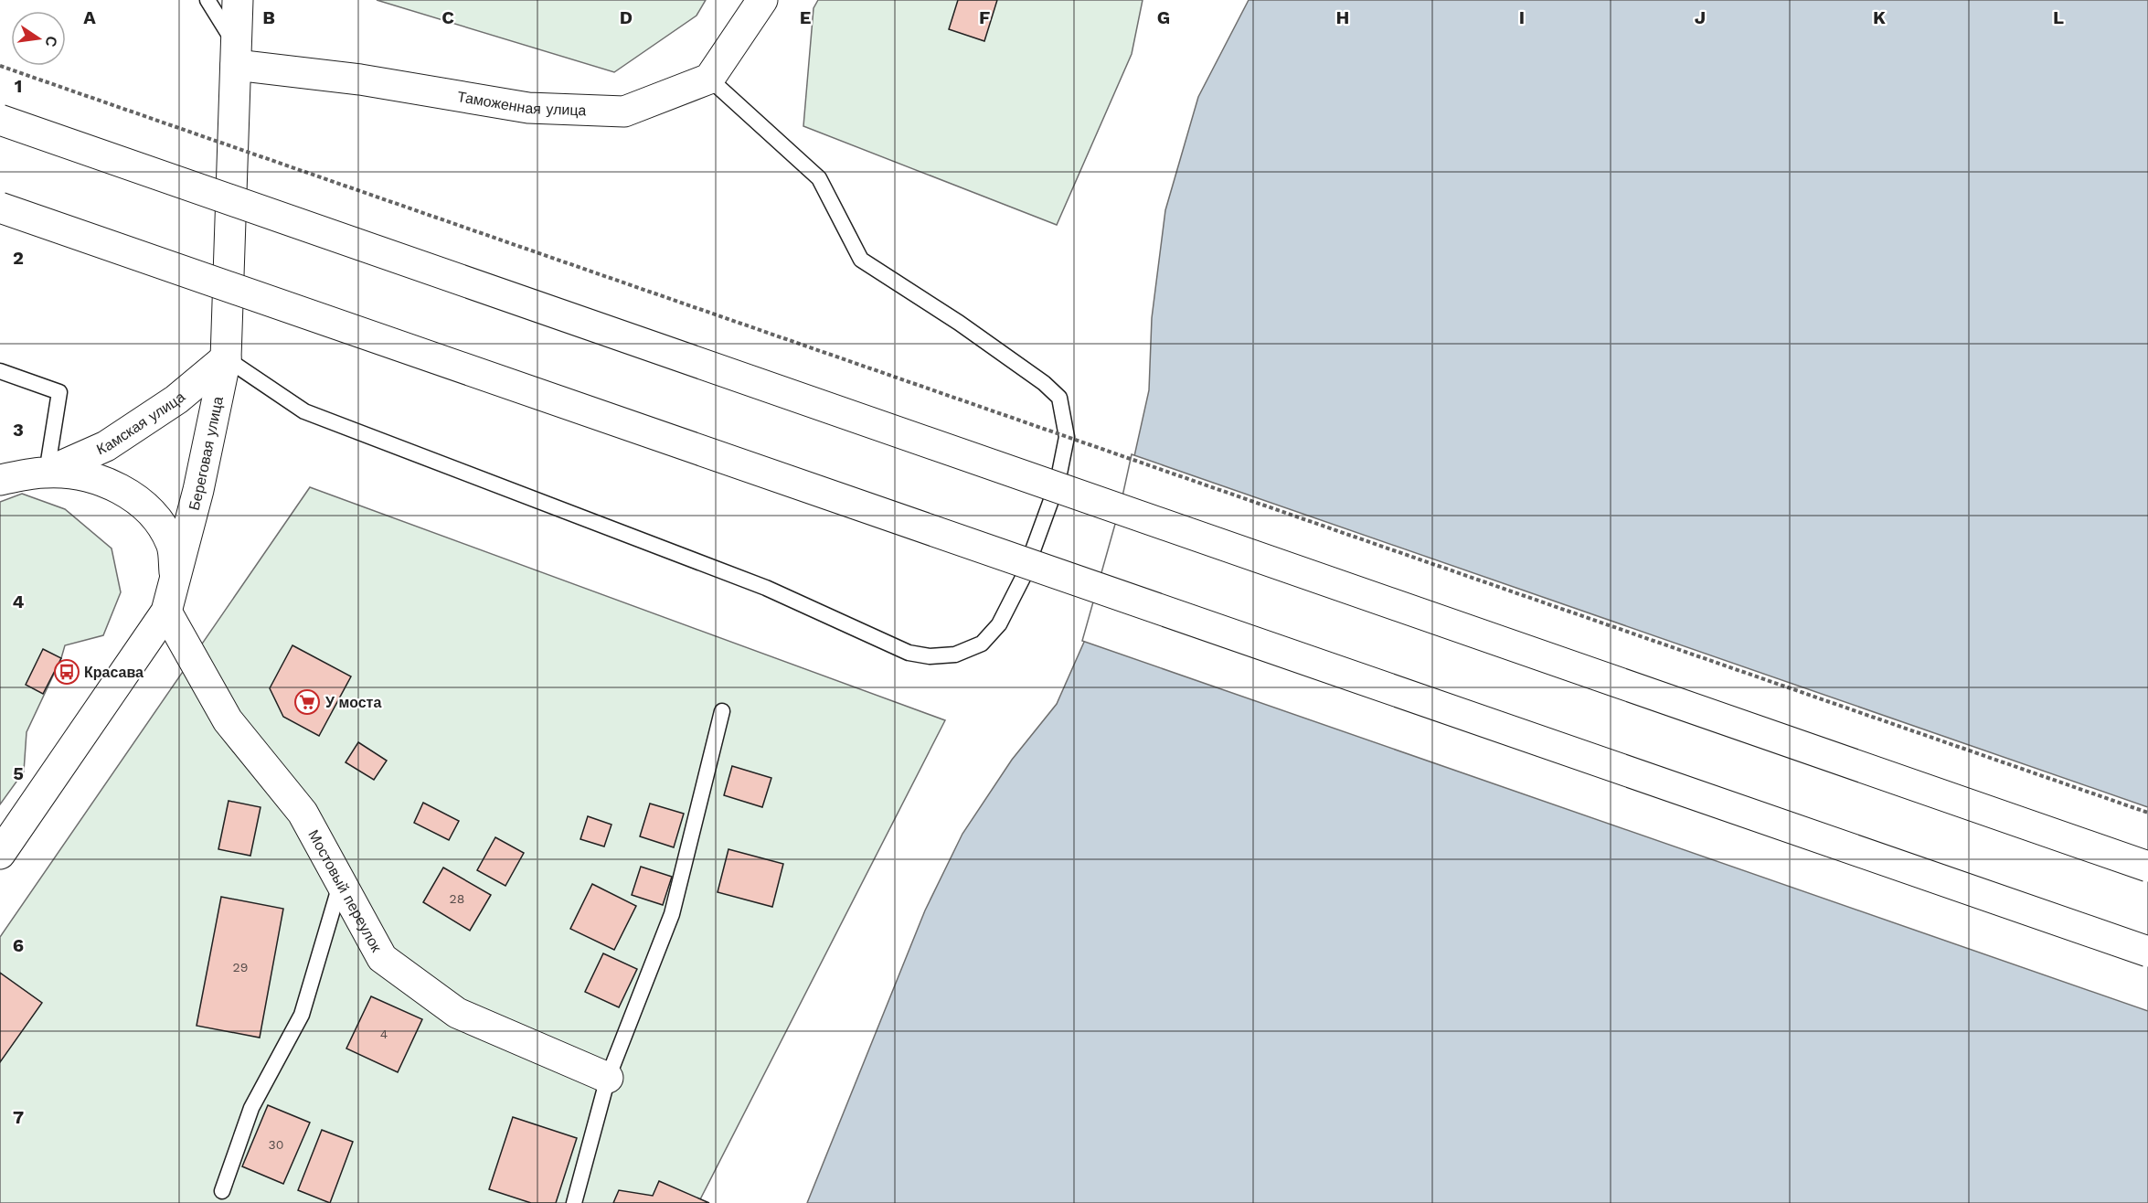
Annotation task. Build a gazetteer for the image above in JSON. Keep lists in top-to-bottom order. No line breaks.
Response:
{"streets":{"main road":["Таможенная улица","Камская улица","Береговая улица","Мостовый переулок"]},"crossings":[["Таможенная улица","Береговая улица"],["Камская улица","Береговая улица"],["Береговая улица","Мостовый переулок"]],"places":{"bus stop":["Красава"],"supermarket":["У моста"]},"house_numbers":["28","29","4","30"],"north":"right","grid":{"columns":["A","B","C","D","E","F","G","H","I","J","K","L"],"rows":["1","2","3","4","5","6","7"]}}
